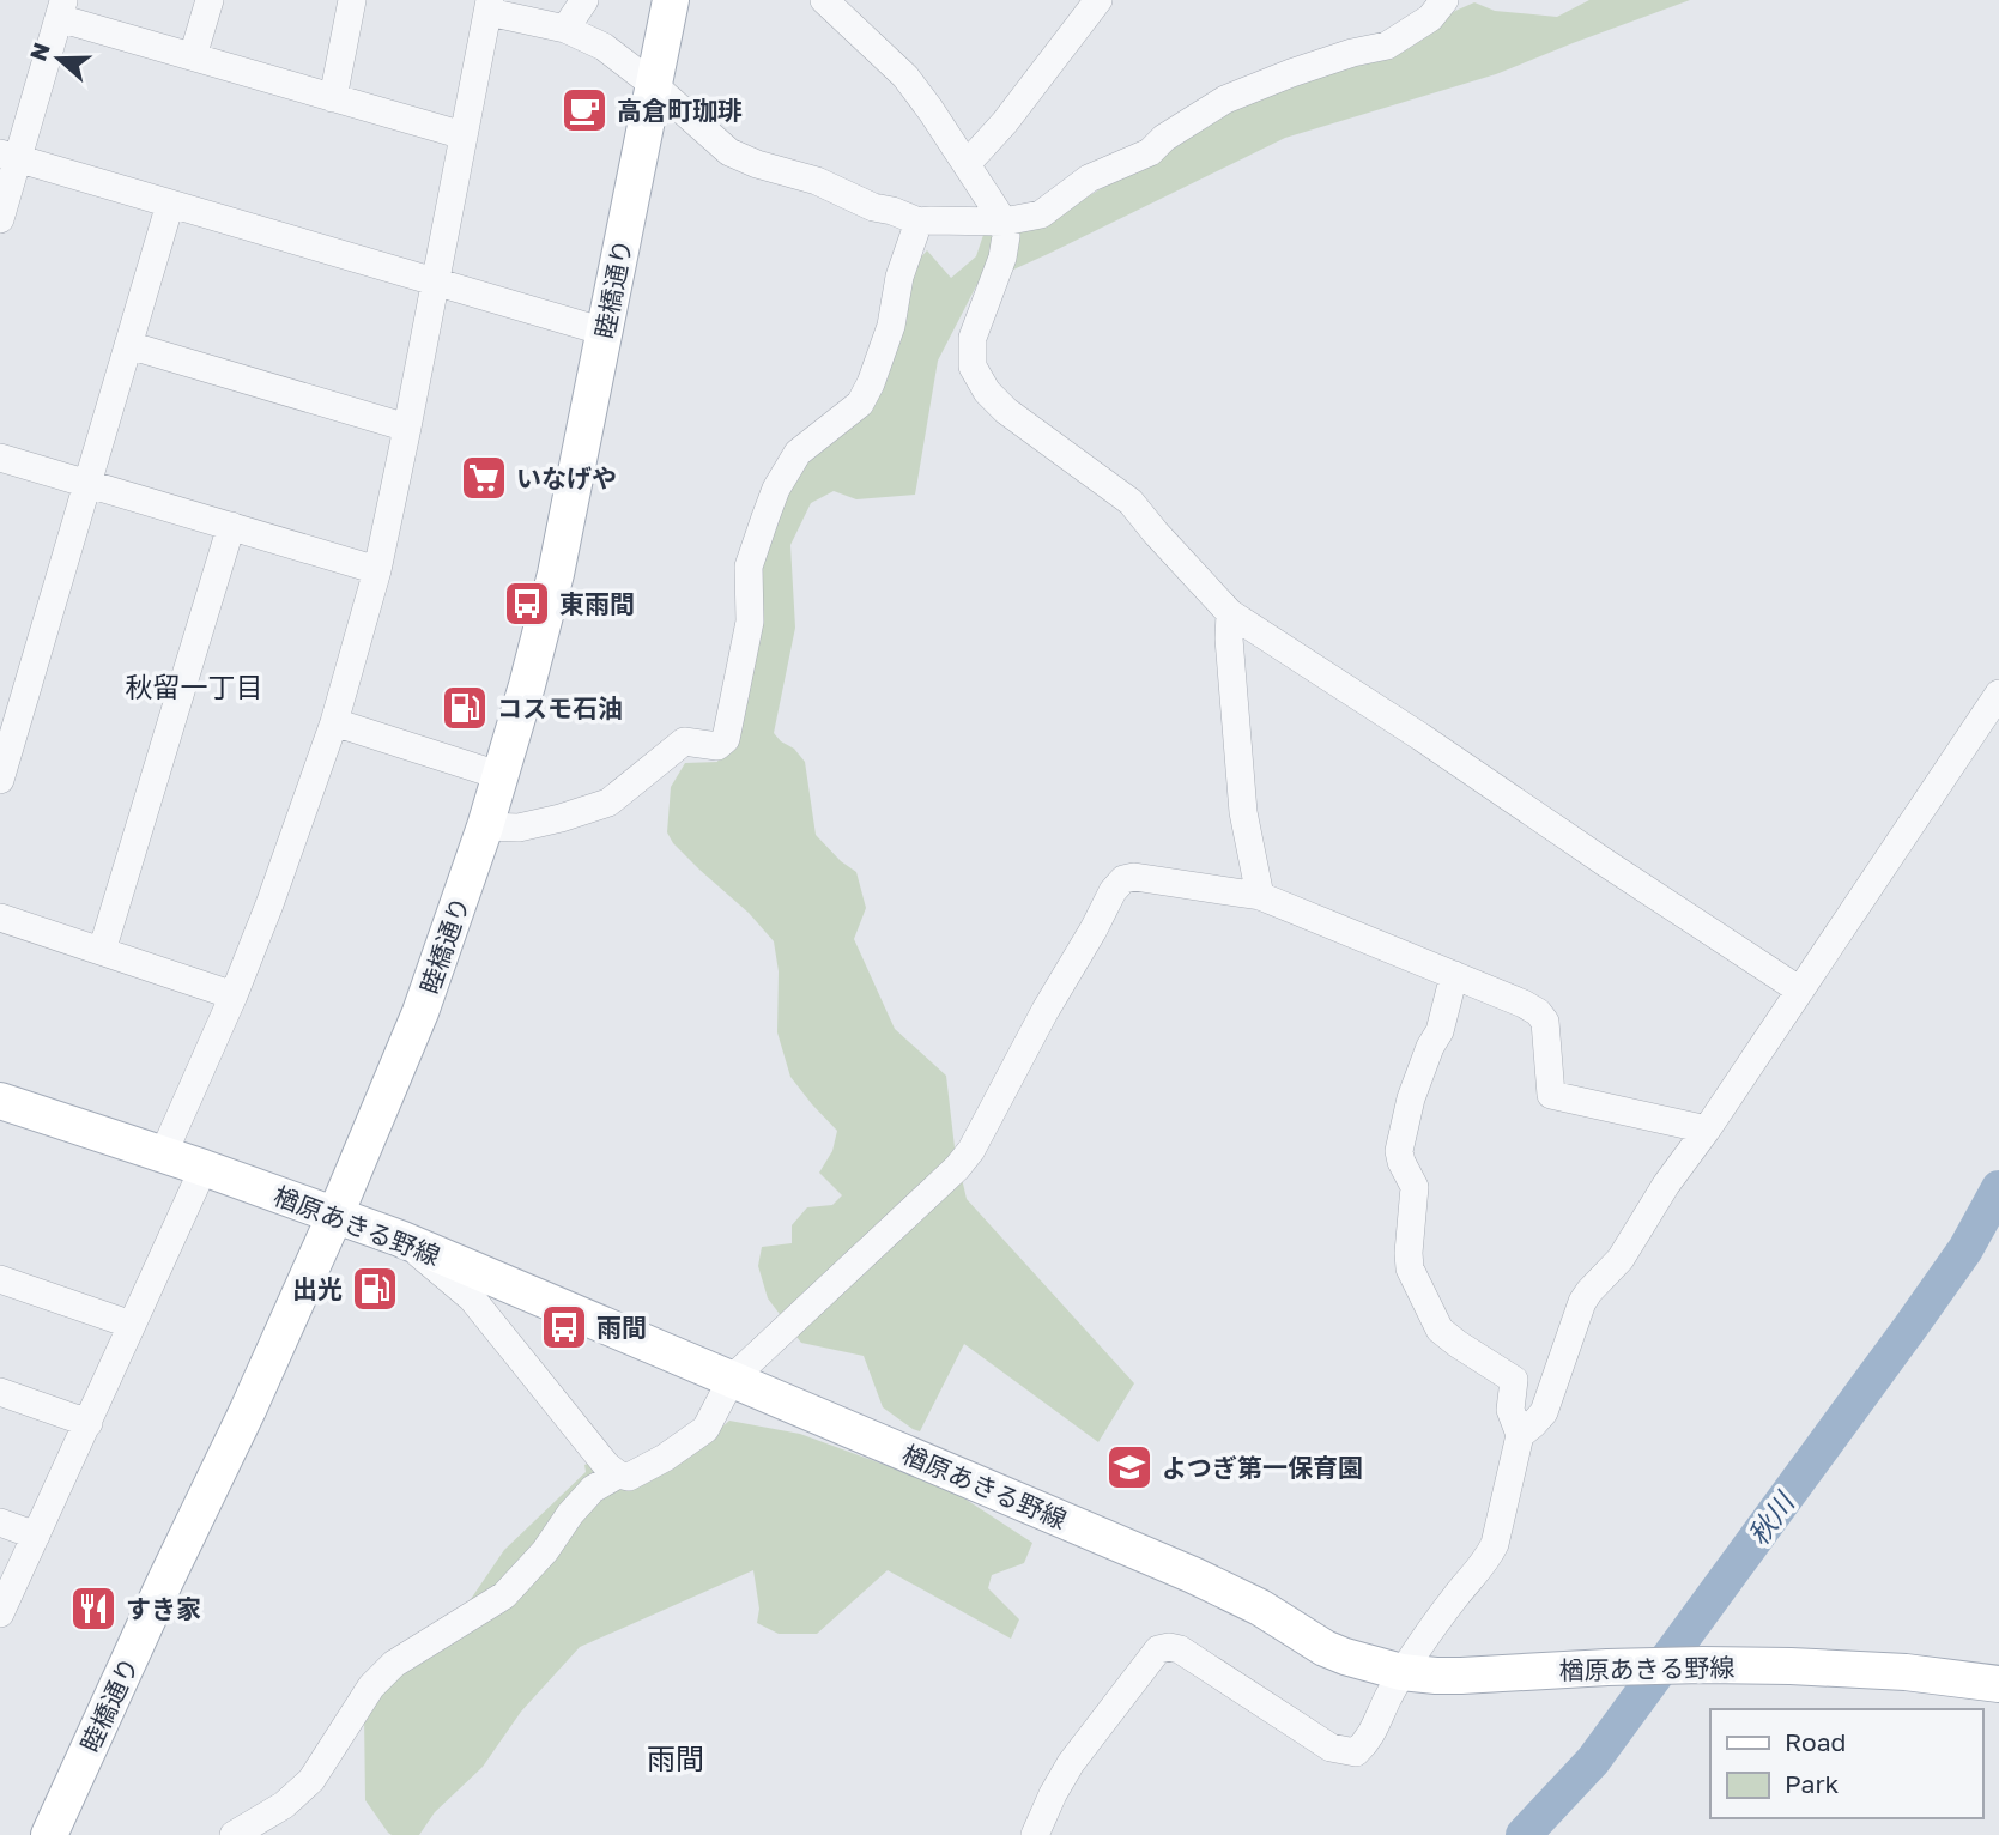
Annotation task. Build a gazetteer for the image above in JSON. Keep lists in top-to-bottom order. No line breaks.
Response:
{"streets":{"main road":["睦橋通り","楢原あきる野線"]},"crossings":[["睦橋通り","楢原あきる野線"]],"districts":["秋留一丁目","雨間"],"water":["秋川"],"places":{"cafe":["高倉町珈琲"],"supermarket":["いなげや"],"bus stop":["東雨間","雨間"],"fuel station":["コスモ石油","出光"],"school or university":["よつぎ第一保育園"],"restaurant":["すき家"]},"legend":["Road","Park"],"north":"left"}
